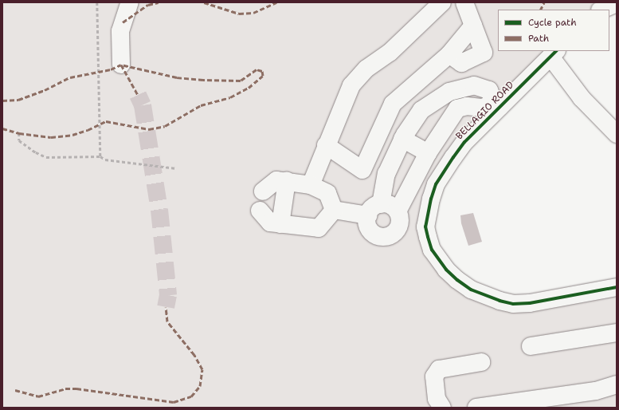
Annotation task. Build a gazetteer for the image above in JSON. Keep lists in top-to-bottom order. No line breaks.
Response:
{"streets":{"street":["BELLAGIO ROAD"]},"legend":["Cycle path","Path"]}
